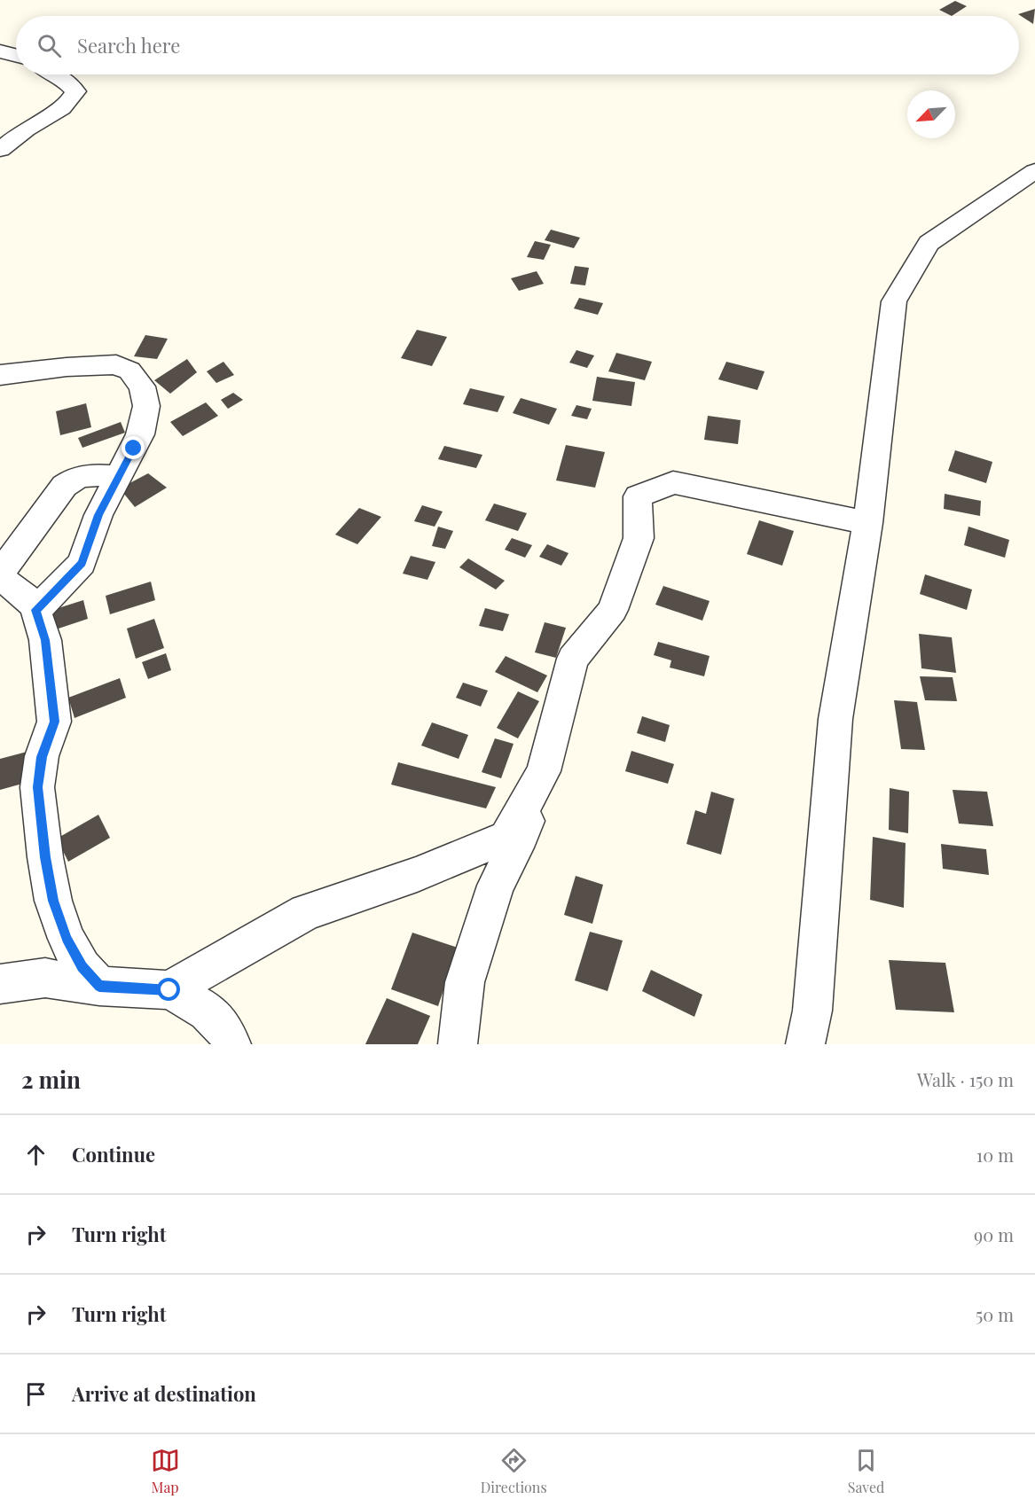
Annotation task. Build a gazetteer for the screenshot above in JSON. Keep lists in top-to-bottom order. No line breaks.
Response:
{"north":"bottom left","page":{"search":"Search here","heading":["2 min","Walk · 150 m"],"list":[["Continue","10 m"],["Turn right","90 m"],["Turn right","50 m"],"Arrive at destination"],"nav":["Map","Directions","Saved"]}}
